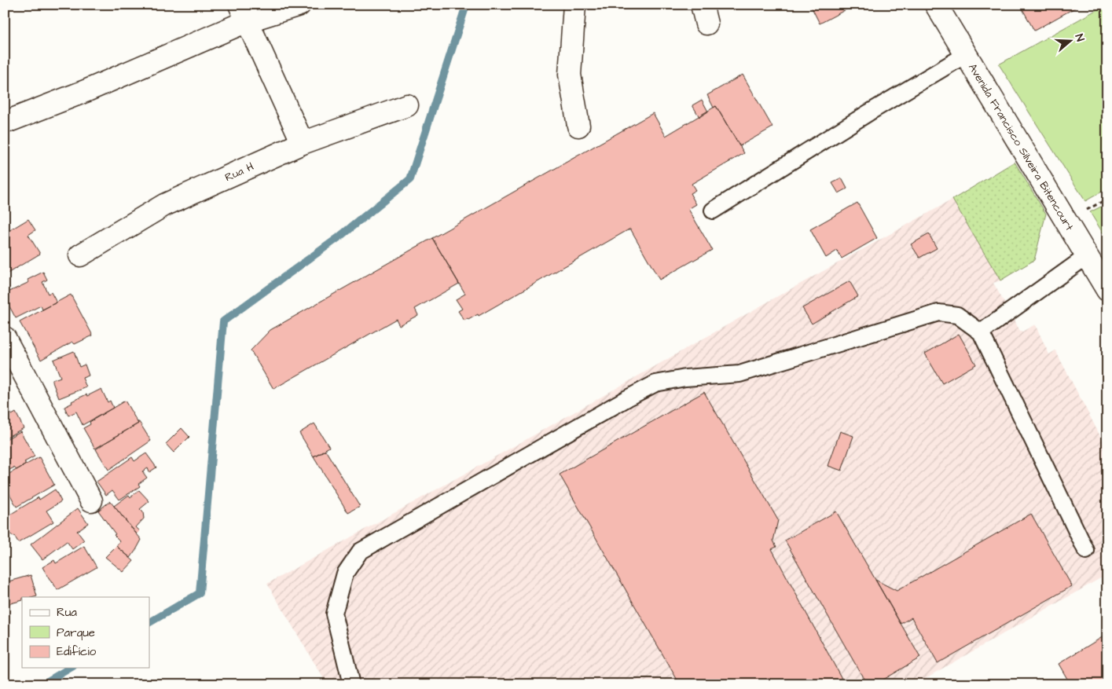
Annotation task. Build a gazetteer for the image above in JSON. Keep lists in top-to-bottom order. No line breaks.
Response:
{"streets":{"street":["Avenida Francisco Silveira Bitencourt","Rua H"]},"legend":["Rua","Parque","Edifício"],"north":"right"}
